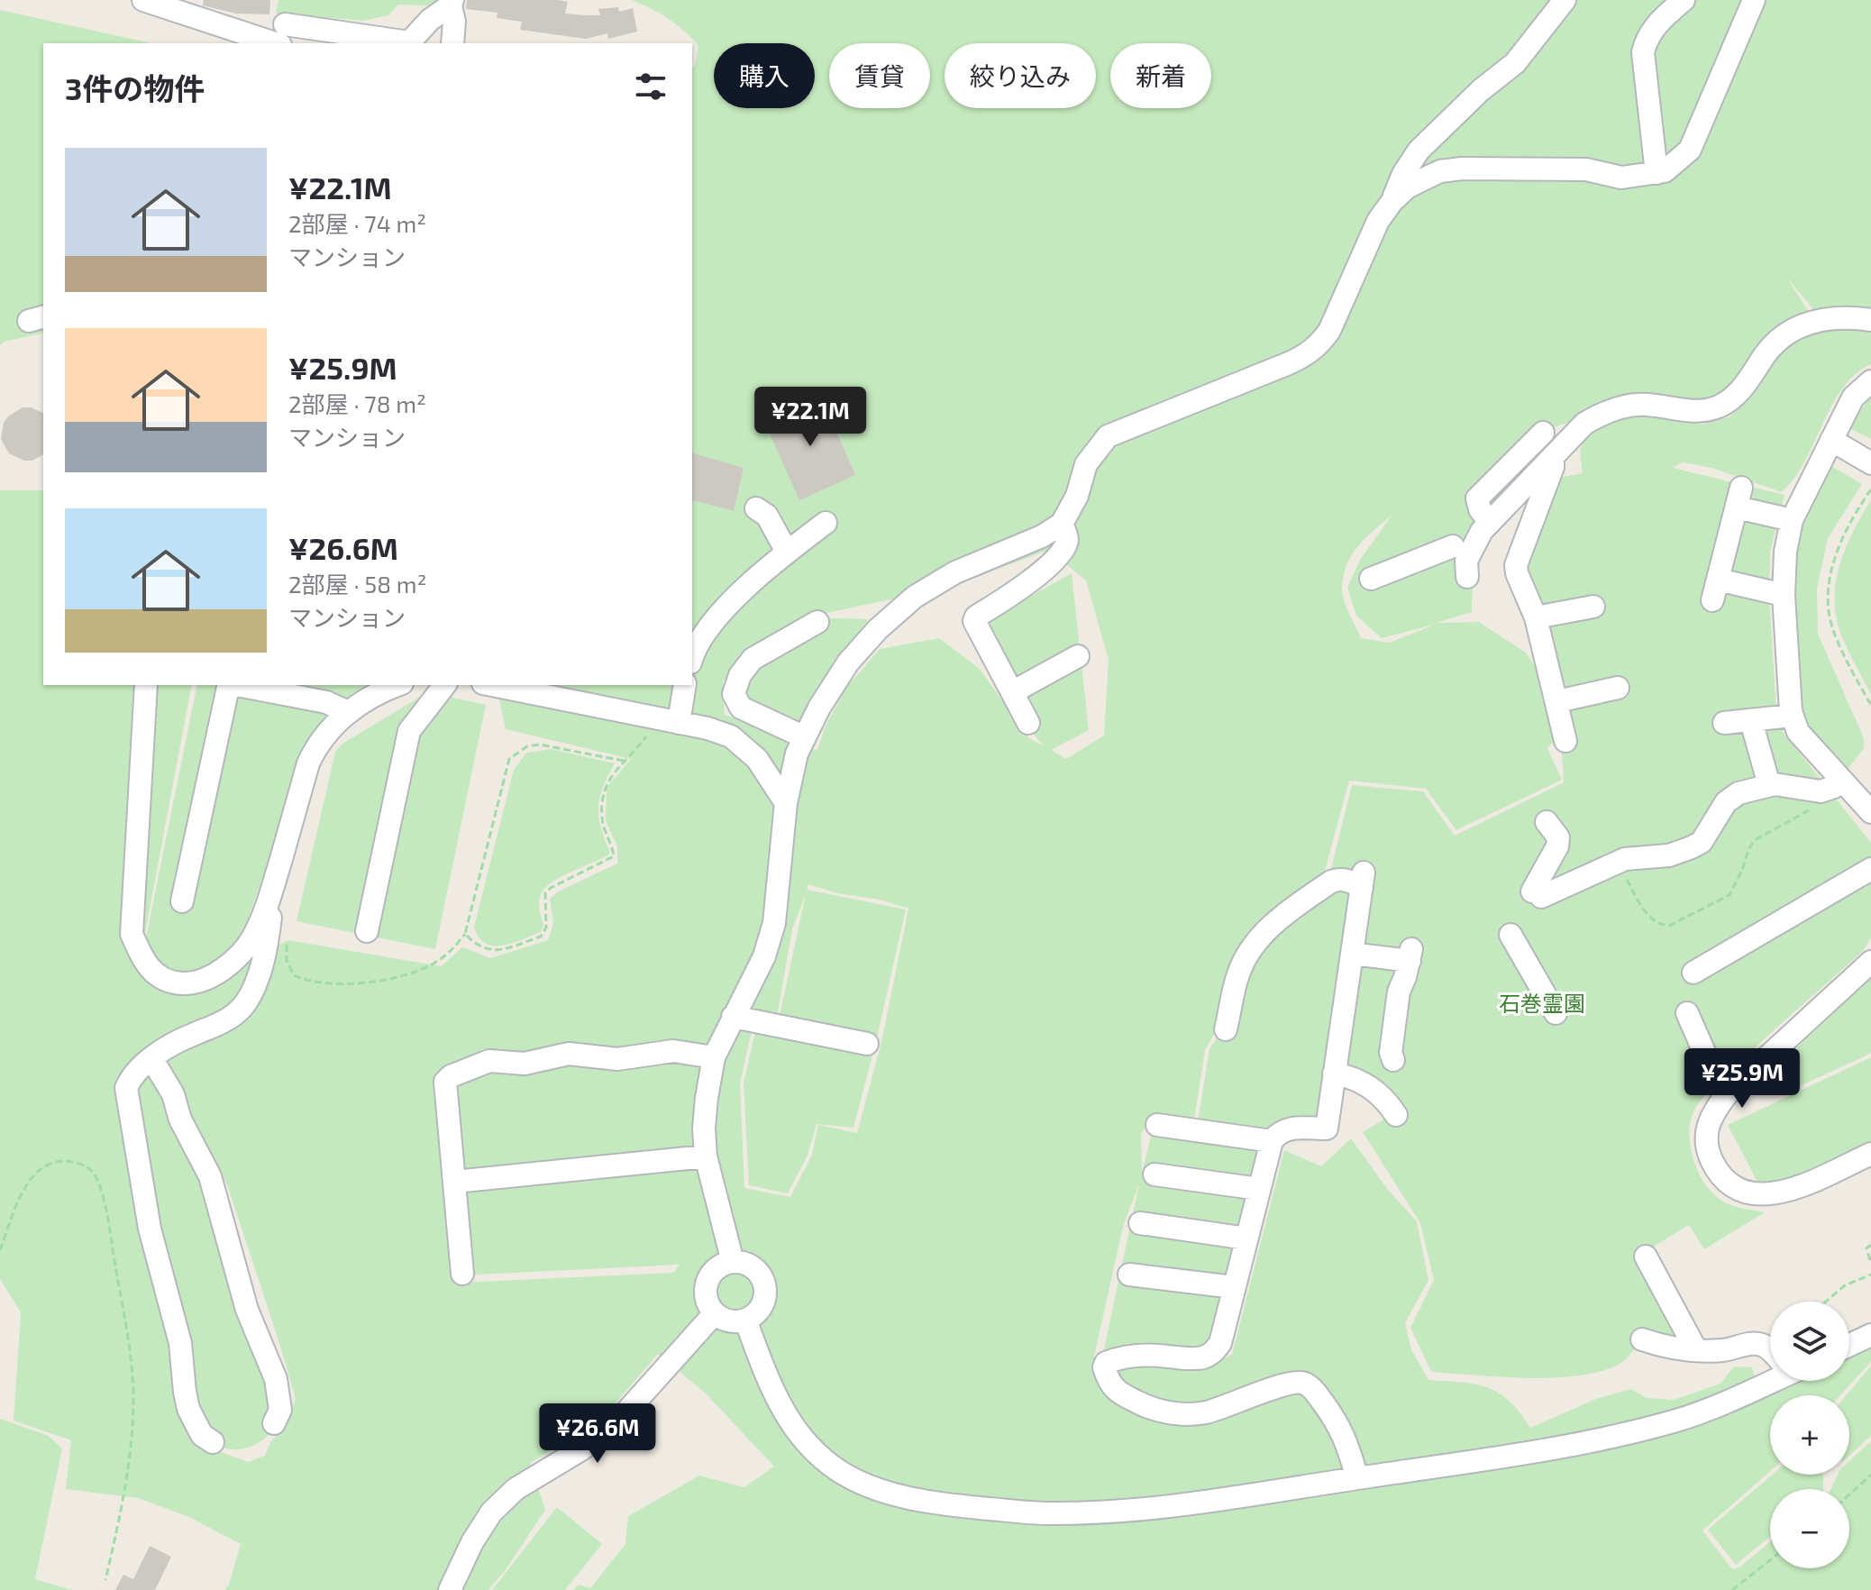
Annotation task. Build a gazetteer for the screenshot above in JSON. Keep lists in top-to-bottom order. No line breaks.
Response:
{"parks":["石巻霊園"],"page":{"chip":["購入","賃貸","絞り込み","新着"],"heading":"3件の物件","list":[{"name":"¥22.1M","note":"2部屋 · 74 m² · マンション"},{"name":"¥25.9M","note":"2部屋 · 78 m² · マンション"},{"name":"¥26.6M","note":"2部屋 · 58 m² · マンション"}],"price":["¥22.1M","¥25.9M","¥26.6M"],"map_buttons":["+","−"]}}
